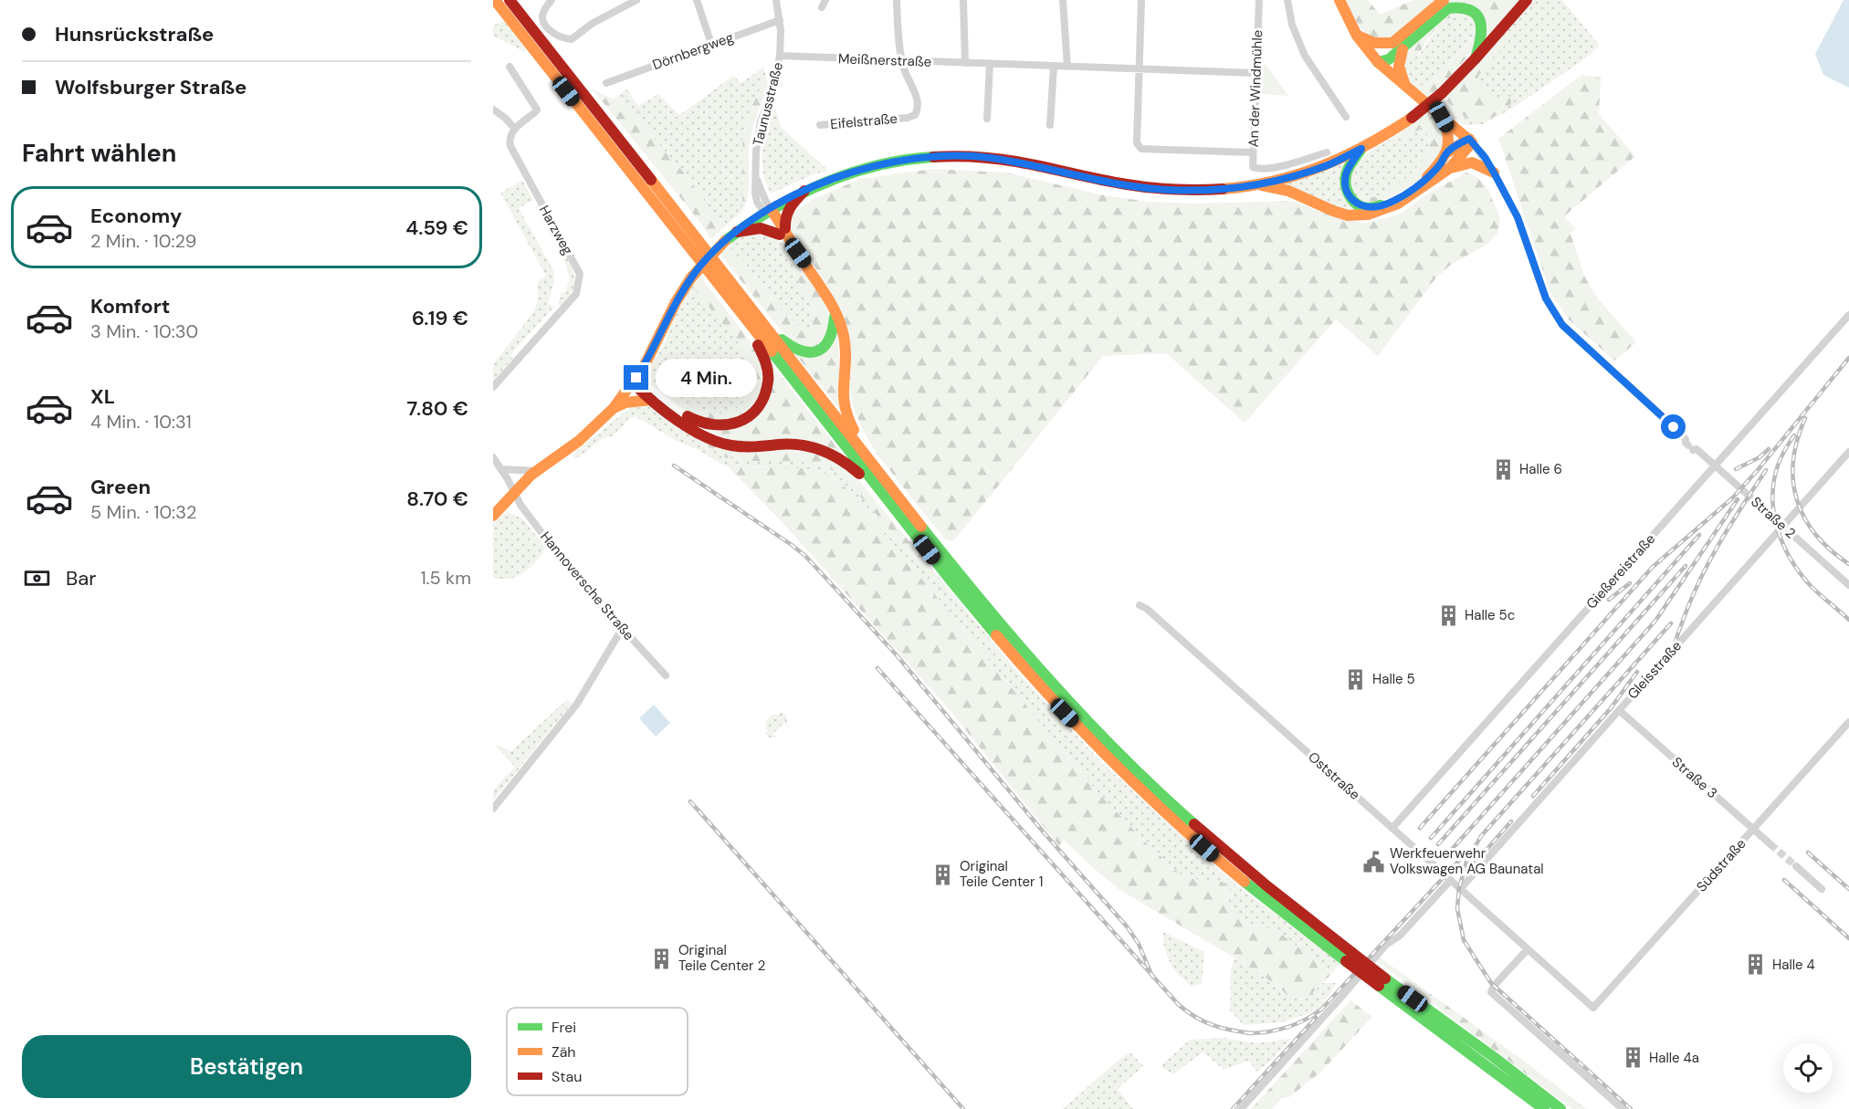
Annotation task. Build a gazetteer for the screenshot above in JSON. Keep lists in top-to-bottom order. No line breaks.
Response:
{"streets":{"street":["Dörnbergweg","Meißnerstraße","An der Windmühle","Taunusstraße","Eifelstraße","Harzweg","Straße 2","Gießereistraße","Hannoversche Straße","Gleisstraße","Oststraße","Straße 3","Südstraße"]},"crossings":[["Dörnbergweg","Taunusstraße"],["Meißnerstraße","An der Windmühle"],["Meißnerstraße","Taunusstraße"],["Meißnerstraße","Eifelstraße"],["Straße 2","Gießereistraße"],["Straße 2","Gleisstraße"],["Gießereistraße","Oststraße"],["Gleisstraße","Oststraße"],["Gleisstraße","Straße 3"],["Oststraße","Südstraße"],["Straße 3","Südstraße"]],"places":{"building":["Halle 6","Halle 5c","Halle 5","Original Teile Center 1","Original Teile Center 2","Halle 4","Halle 4a"],"public building":["Werkfeuerwehr Volkswagen AG Baunatal"]},"legend":["Frei","Zäh","Stau"],"page":{"banner":["Hunsrückstraße","Wolfsburger Straße"],"heading":"Fahrt wählen","list":[{"name":"Economy","note":"2 Min. · 10:29","value":"4.59 €"},{"name":"Komfort","note":"3 Min. · 10:30","value":"6.19 €"},{"name":"XL","note":"4 Min. · 10:31","value":"7.80 €"},{"name":"Green","note":"5 Min. · 10:32","value":"8.70 €"}],"bubble":"4 Min.","pay":["Bar","1.5 km"],"buttons":"Bestätigen"}}
